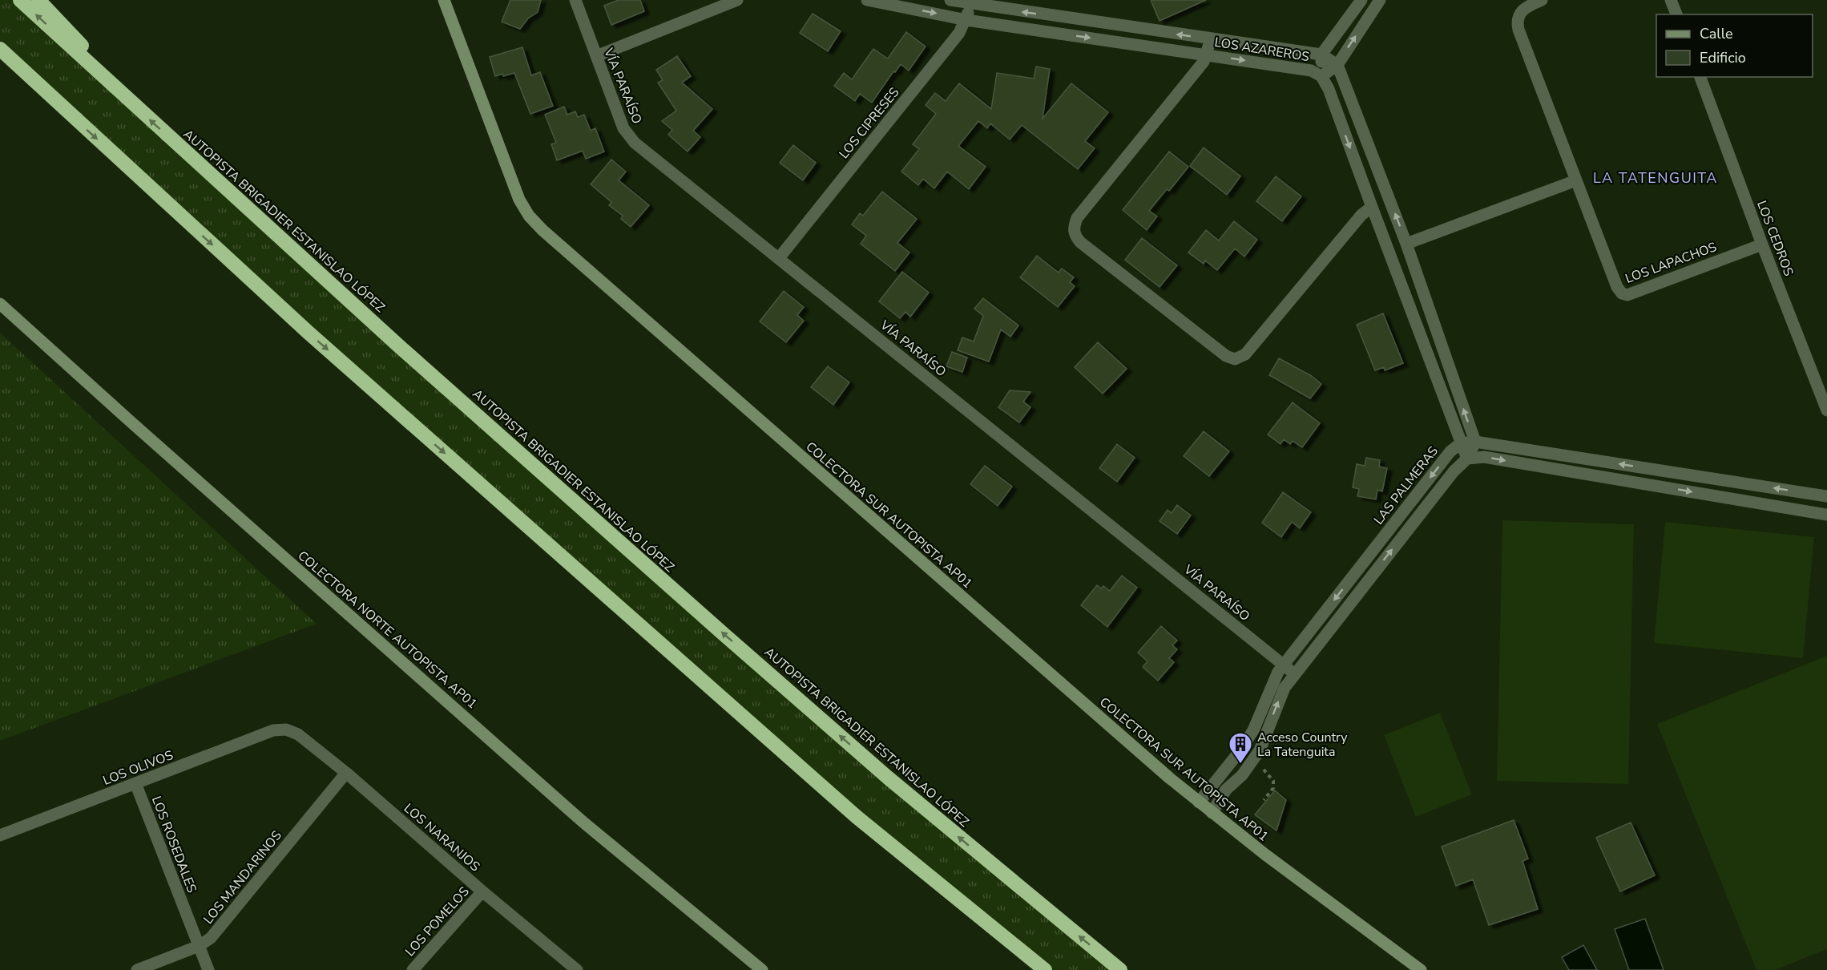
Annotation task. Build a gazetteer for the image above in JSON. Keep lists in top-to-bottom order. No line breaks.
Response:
{"streets":{"highway":["AUTOPISTA BRIGADIER ESTANISLAO LÓPEZ"],"main road":["COLECTORA SUR AUTOPISTA AP01","COLECTORA NORTE AUTOPISTA AP01"],"street":["LOS AZAREROS","VÍA PARAÍSO","LOS CIPRESES","LOS CEDROS","LOS LAPACHOS","LAS PALMERAS","LOS OLIVOS","LOS NARANJOS","LOS ROSEDALES","LOS MANDARINOS","LOS POMELOS"]},"crossings":[["LOS AZAREROS","LOS CIPRESES"],["LOS AZAREROS","LAS PALMERAS"],["VÍA PARAÍSO","LOS CIPRESES"],["VÍA PARAÍSO","LAS PALMERAS"],["LOS CEDROS","LOS LAPACHOS"],["LAS PALMERAS","COLECTORA SUR AUTOPISTA AP01"],["LOS OLIVOS","LOS NARANJOS"],["LOS OLIVOS","LOS ROSEDALES"],["LOS NARANJOS","LOS MANDARINOS"],["LOS NARANJOS","LOS POMELOS"],["LOS ROSEDALES","LOS MANDARINOS"]],"districts":["LA TATENGUITA"],"places":{"building":["Acceso Country La Tatenguita"]},"legend":["Calle","Edificio"]}
